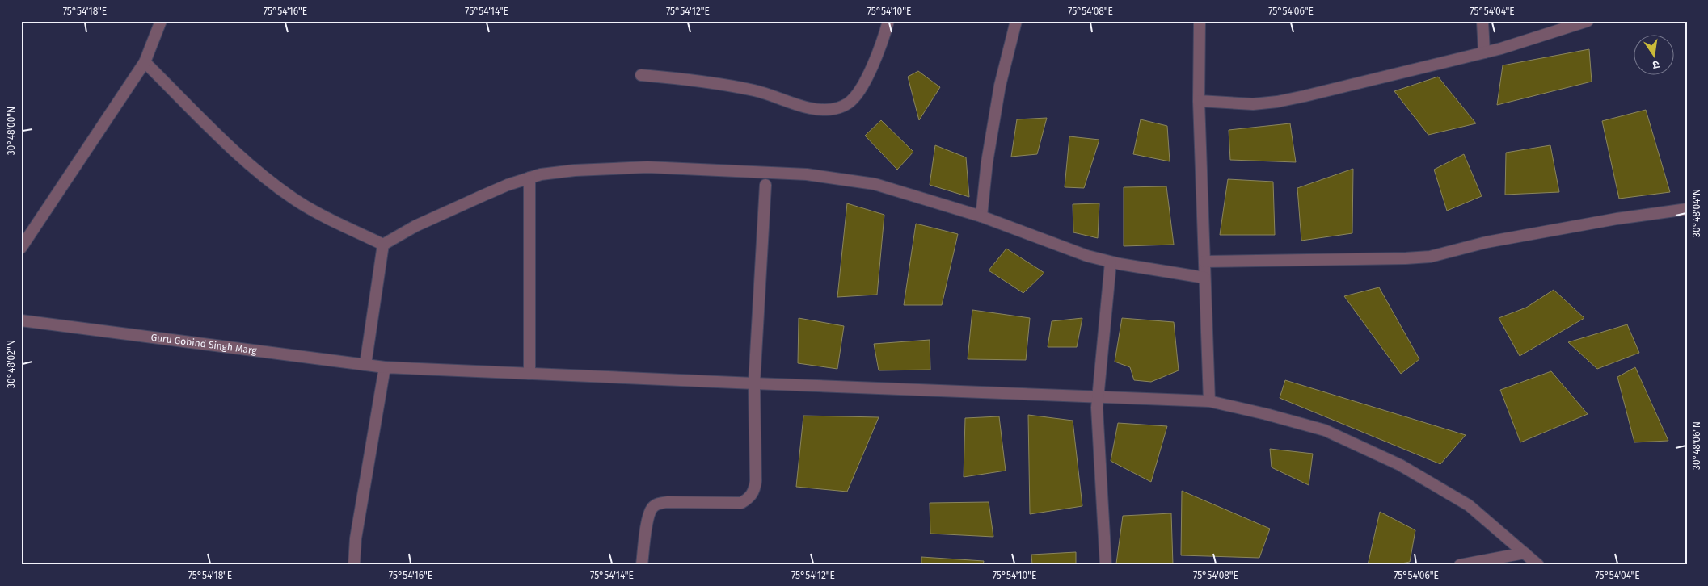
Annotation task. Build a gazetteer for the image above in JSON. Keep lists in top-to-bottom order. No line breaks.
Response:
{"streets":{"street":["Guru Gobind Singh Marg"]},"north":"bottom","coordinates":["75°54'18\"E","75°54'16\"E","75°54'14\"E","75°54'12\"E","75°54'10\"E","75°54'08\"E","75°54'06\"E","75°54'04\"E","30°48'00\"N","30°48'04\"N","30°48'02\"N","30°48'06\"N"]}
